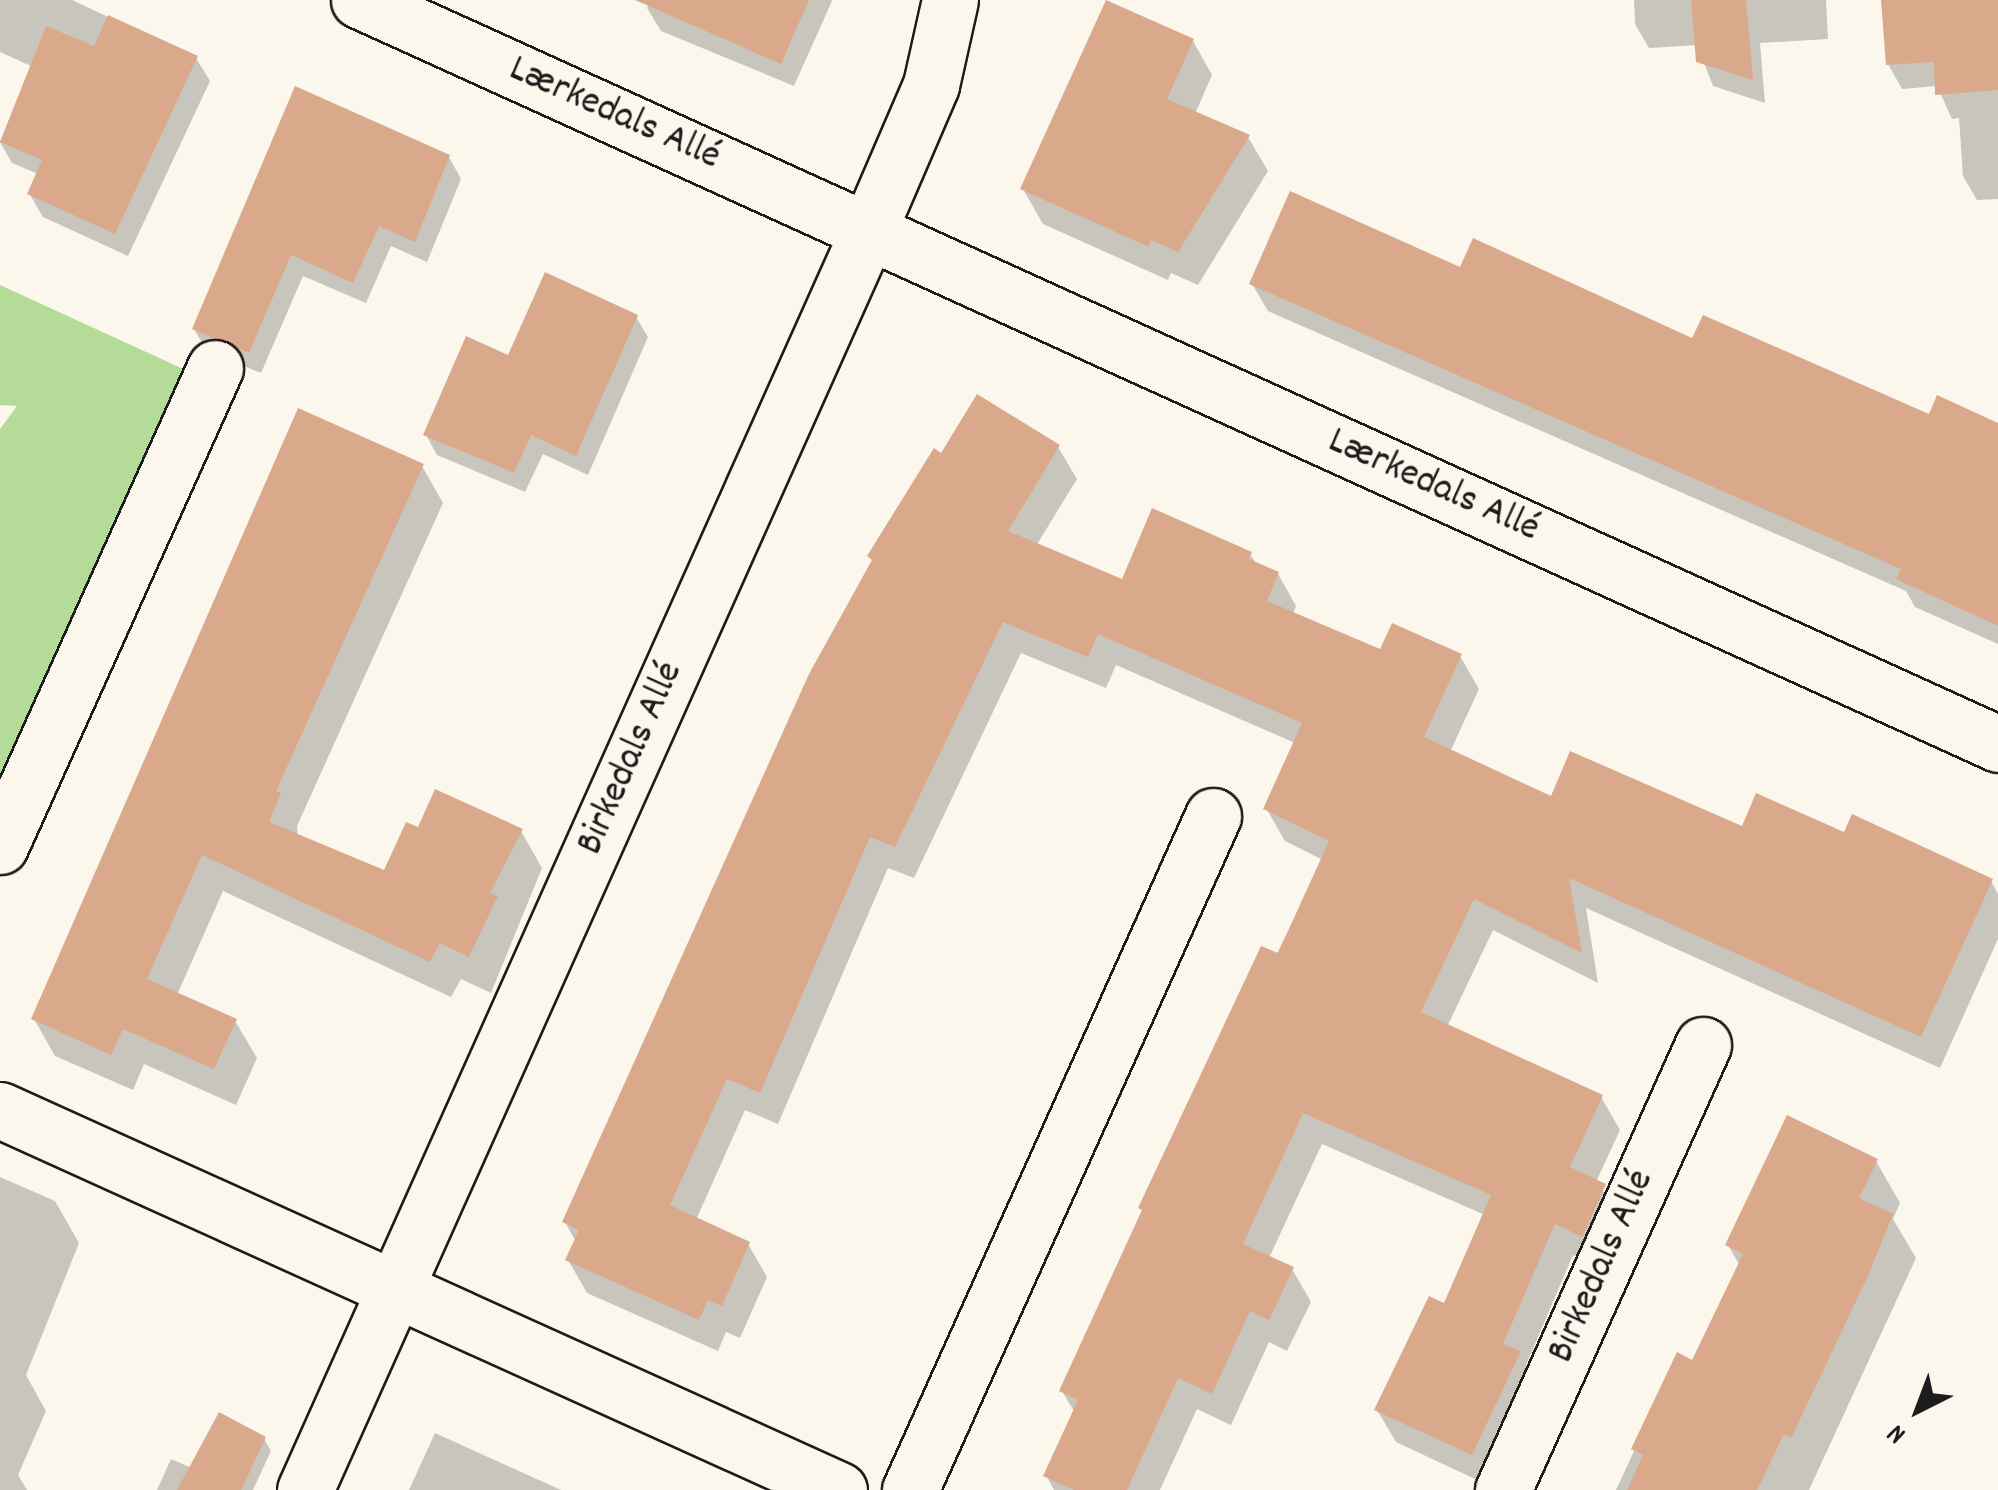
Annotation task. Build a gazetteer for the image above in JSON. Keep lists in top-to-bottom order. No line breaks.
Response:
{"streets":{"street":["Lærkedals Allé","Birkedals Allé"]},"crossings":[["Lærkedals Allé","Birkedals Allé"]],"north":"bottom left"}
